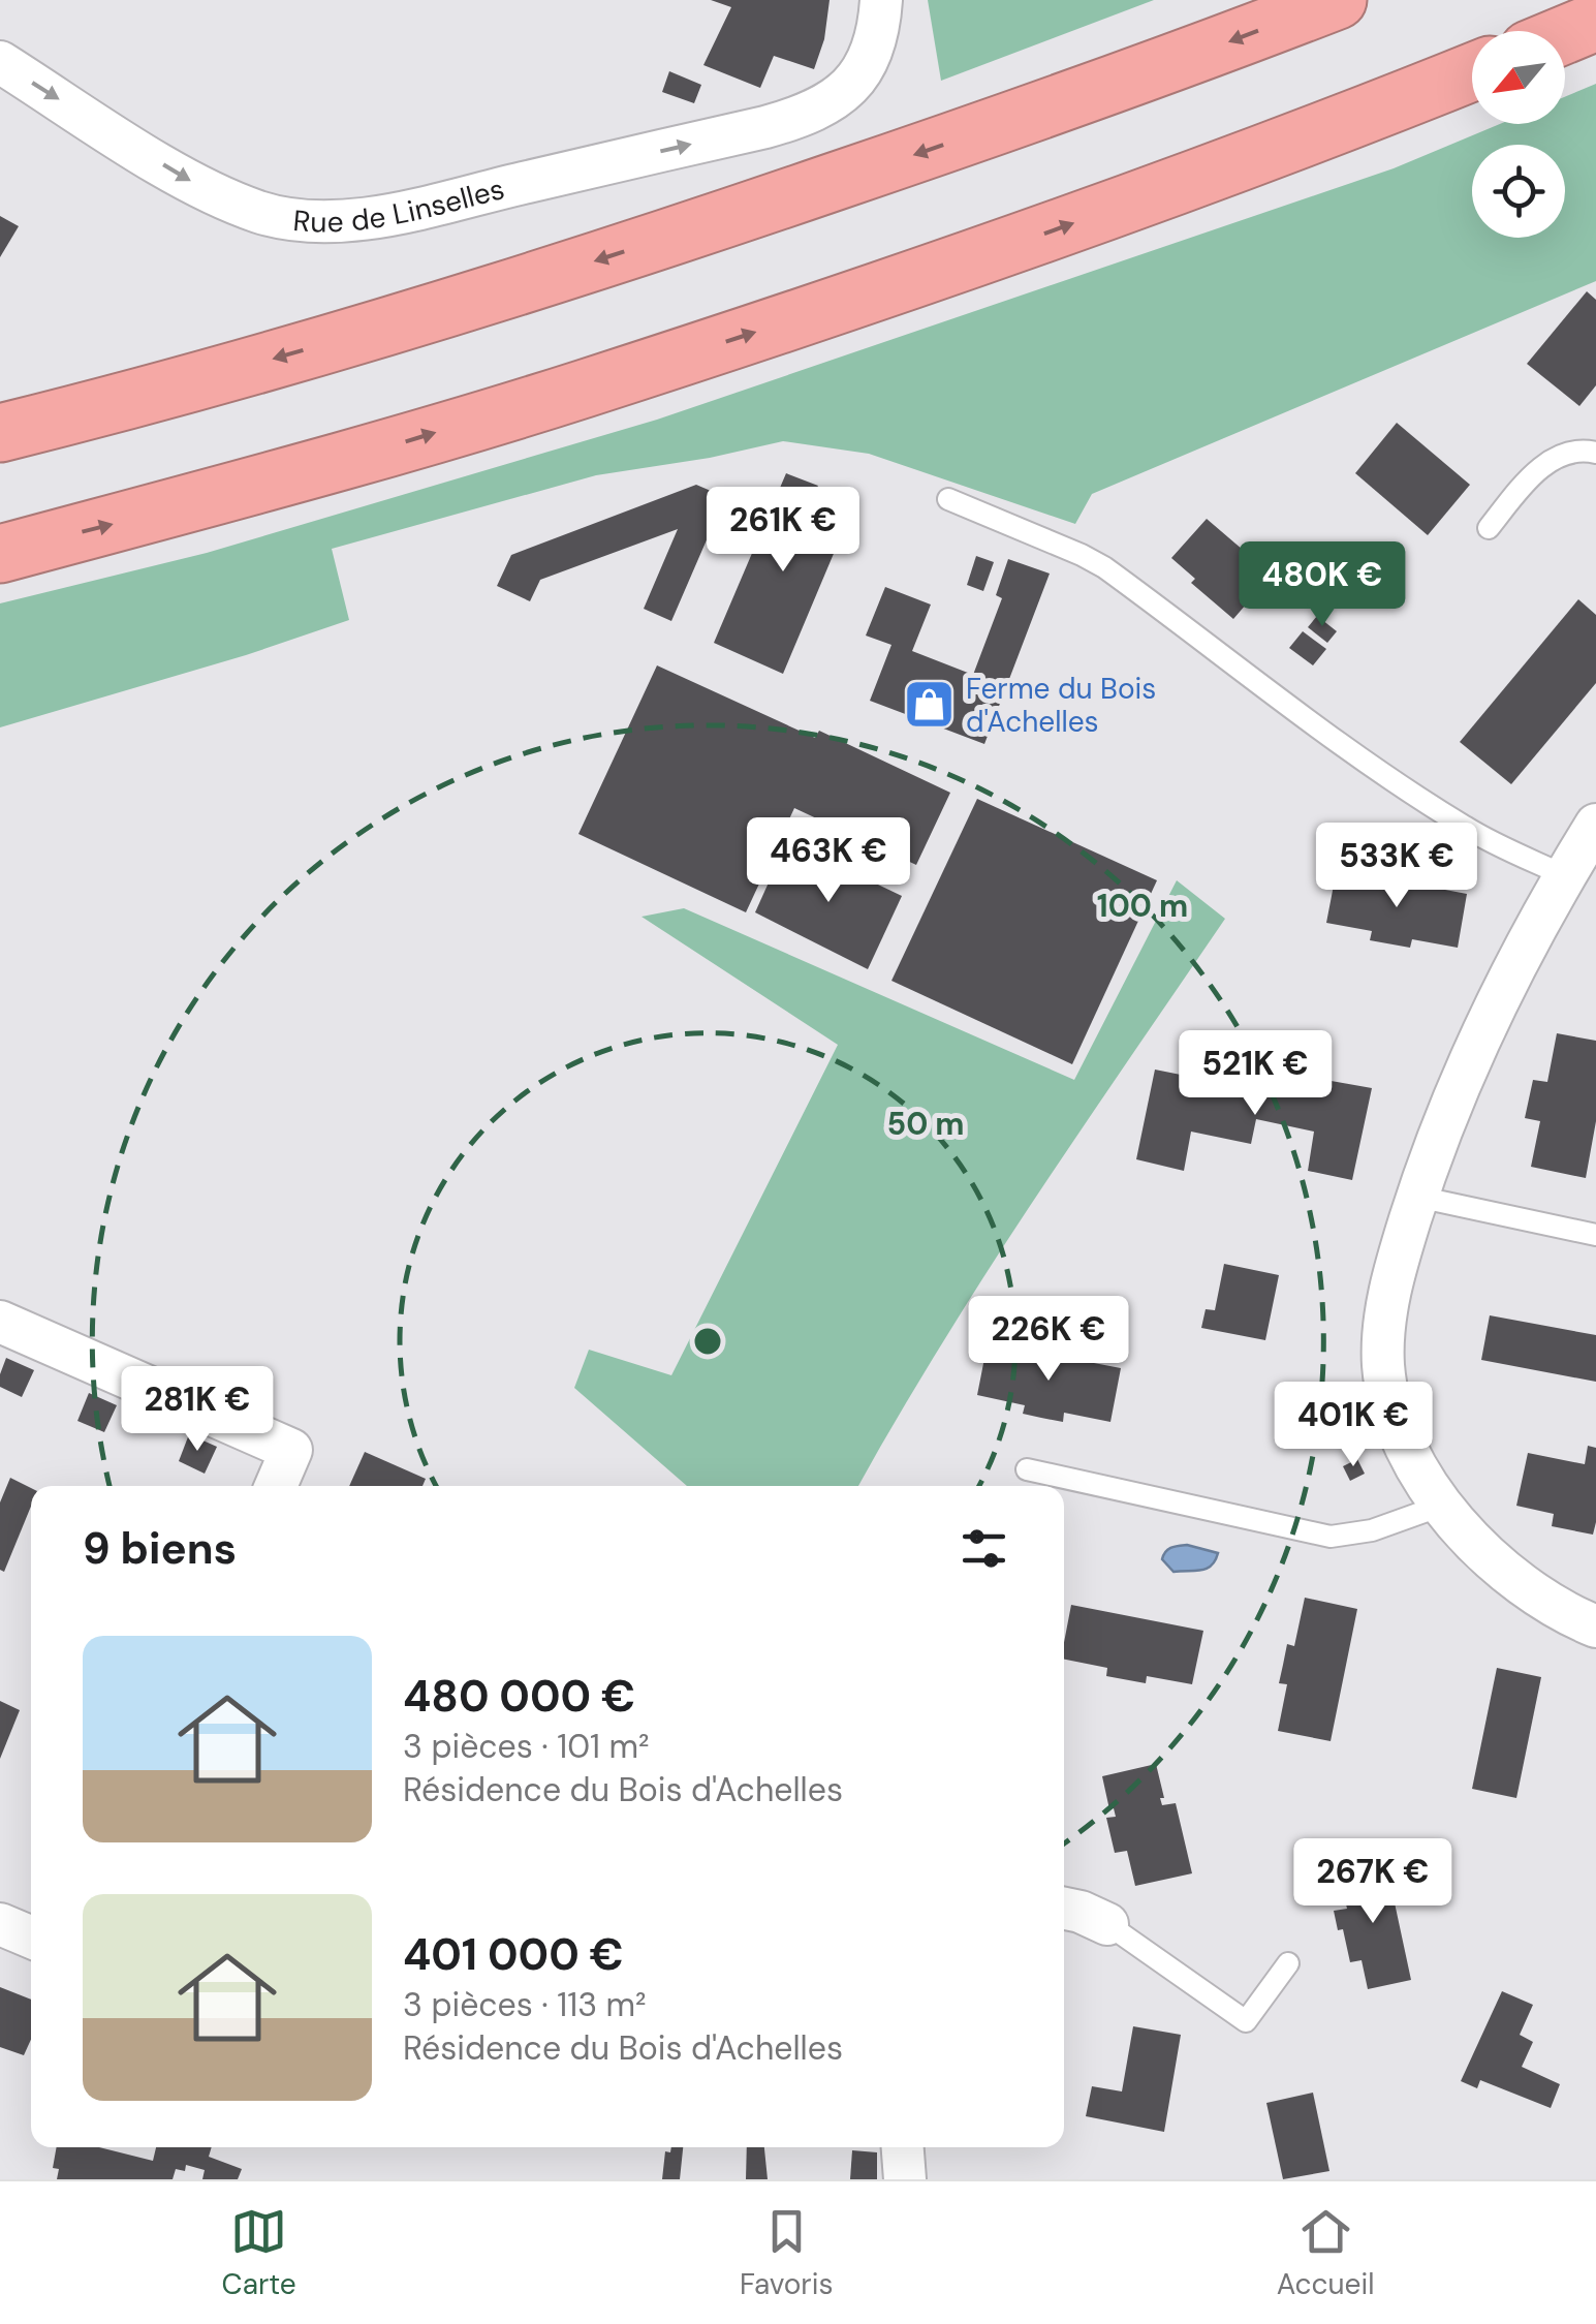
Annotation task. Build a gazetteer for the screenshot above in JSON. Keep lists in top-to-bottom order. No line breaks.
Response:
{"streets":{"street":["Rue de Linselles"]},"one_way":["Rue de Linselles"],"places":{"shop":["Ferme du Bois d'Achelles"]},"north":"bottom left","page":{"price":["261K €","480K €","463K €","533K €","521K €","226K €","281K €","401K €","267K €"],"heading":"9 biens","list":[{"name":"480 000 €","note":"3 pièces · 101 m² · Résidence du Bois d'Achelles"},{"name":"401 000 €","note":"3 pièces · 113 m² · Résidence du Bois d'Achelles"}],"tabs":["Carte","Favoris","Accueil"]},"rings":["100 m","50 m"]}
